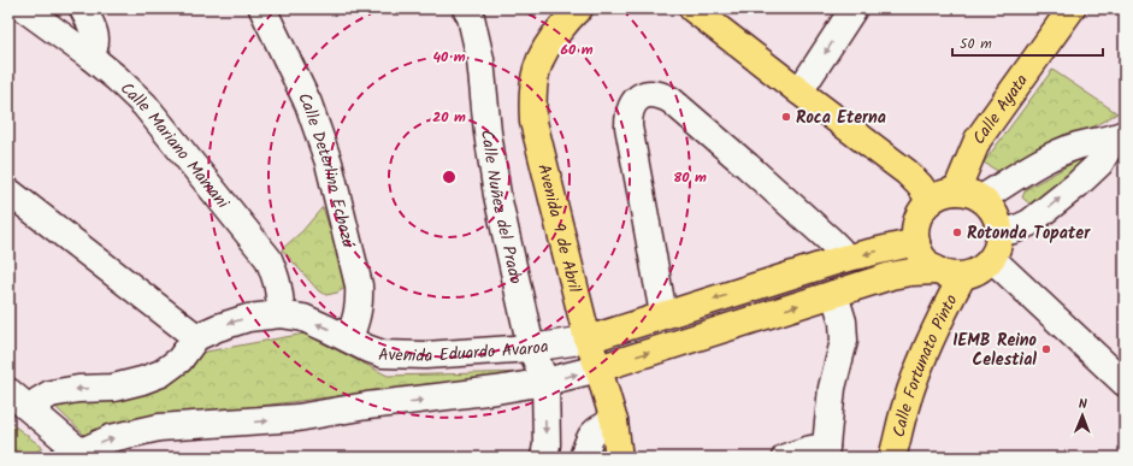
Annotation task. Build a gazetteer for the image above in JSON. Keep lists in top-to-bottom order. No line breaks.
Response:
{"streets":{"main road":["Calle Ayata","Avenida 9 de Abril","Avenida Eduardo Avaroa","Calle Fortunato Pinto"],"street":["Calle Mariano Mamani","Calle Deterlino Echazú","Calle Nuñez del Prado"]},"crossings":[["Calle Ayata","Avenida Eduardo Avaroa"],["Calle Ayata","Calle Fortunato Pinto"],["Calle Mariano Mamani","Avenida Eduardo Avaroa"],["Calle Deterlino Echazú","Avenida Eduardo Avaroa"],["Calle Nuñez del Prado","Avenida Eduardo Avaroa"],["Avenida 9 de Abril","Avenida Eduardo Avaroa"],["Avenida Eduardo Avaroa","Calle Fortunato Pinto"]],"places":["Roca Eterna","Rotonda Topater","IEMB Reino Celestial"],"scale_bar":"50 m","north":"top","rings":["60 m","40 m","20 m","80 m"]}
